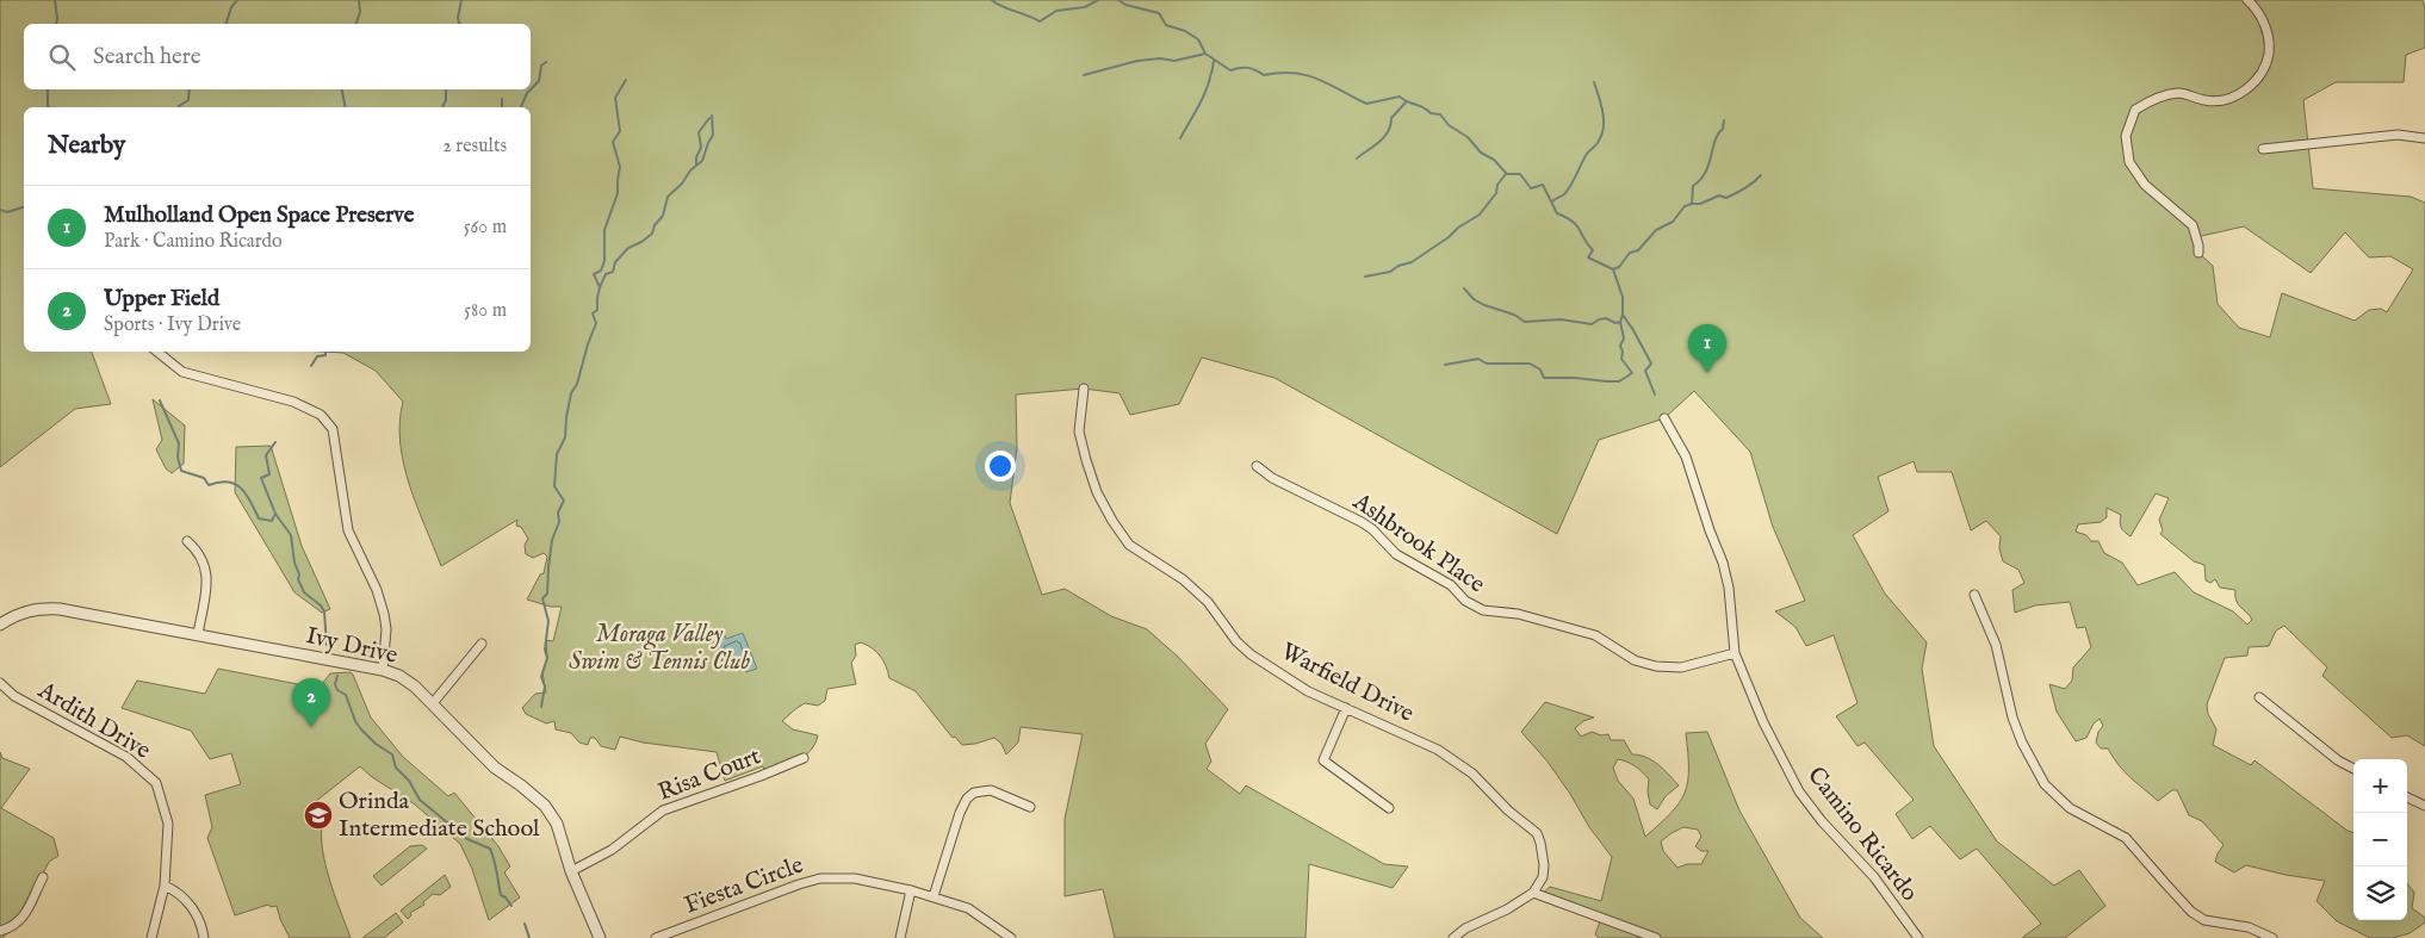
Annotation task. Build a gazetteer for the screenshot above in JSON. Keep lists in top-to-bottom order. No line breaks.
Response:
{"streets":{"street":["Ashbrook Place","Ivy Drive","Warfield Drive","Ardith Drive","Risa Court","Camino Ricardo","Fiesta Circle"]},"crossings":[["Ashbrook Place","Camino Ricardo"],["Ivy Drive","Risa Court"]],"parks":["Moraga Valley Swim & Tennis Club"],"places":{"school or university":["Orinda Intermediate School"]},"page":{"search":"Search here","heading":["Nearby","2 results"],"list":[{"mark":"1","name":"Mulholland Open Space Preserve","note":"Park · Camino Ricardo","value":"560 m"},{"mark":"2","name":"Upper Field","note":"Sports · Ivy Drive","value":"580 m"}],"pins":["1","2"],"map_buttons":["+","−"]}}
